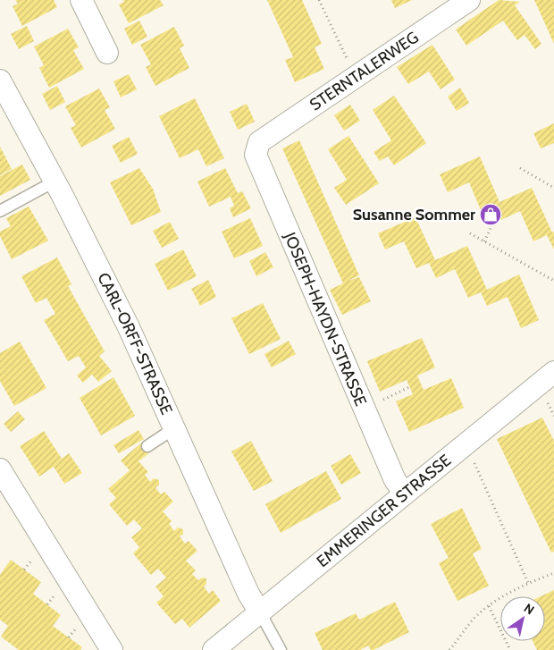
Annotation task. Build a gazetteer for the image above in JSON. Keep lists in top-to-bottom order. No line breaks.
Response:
{"streets":{"street":["STERNTALERWEG","JOSEPH-HAYDN-STRASSE","CARL-ORFF-STRASSE","EMMERINGER STRASSE"]},"crossings":[["STERNTALERWEG","JOSEPH-HAYDN-STRASSE"],["JOSEPH-HAYDN-STRASSE","EMMERINGER STRASSE"],["CARL-ORFF-STRASSE","EMMERINGER STRASSE"]],"places":{"shop":["Susanne Sommer"]},"north":"top right"}
